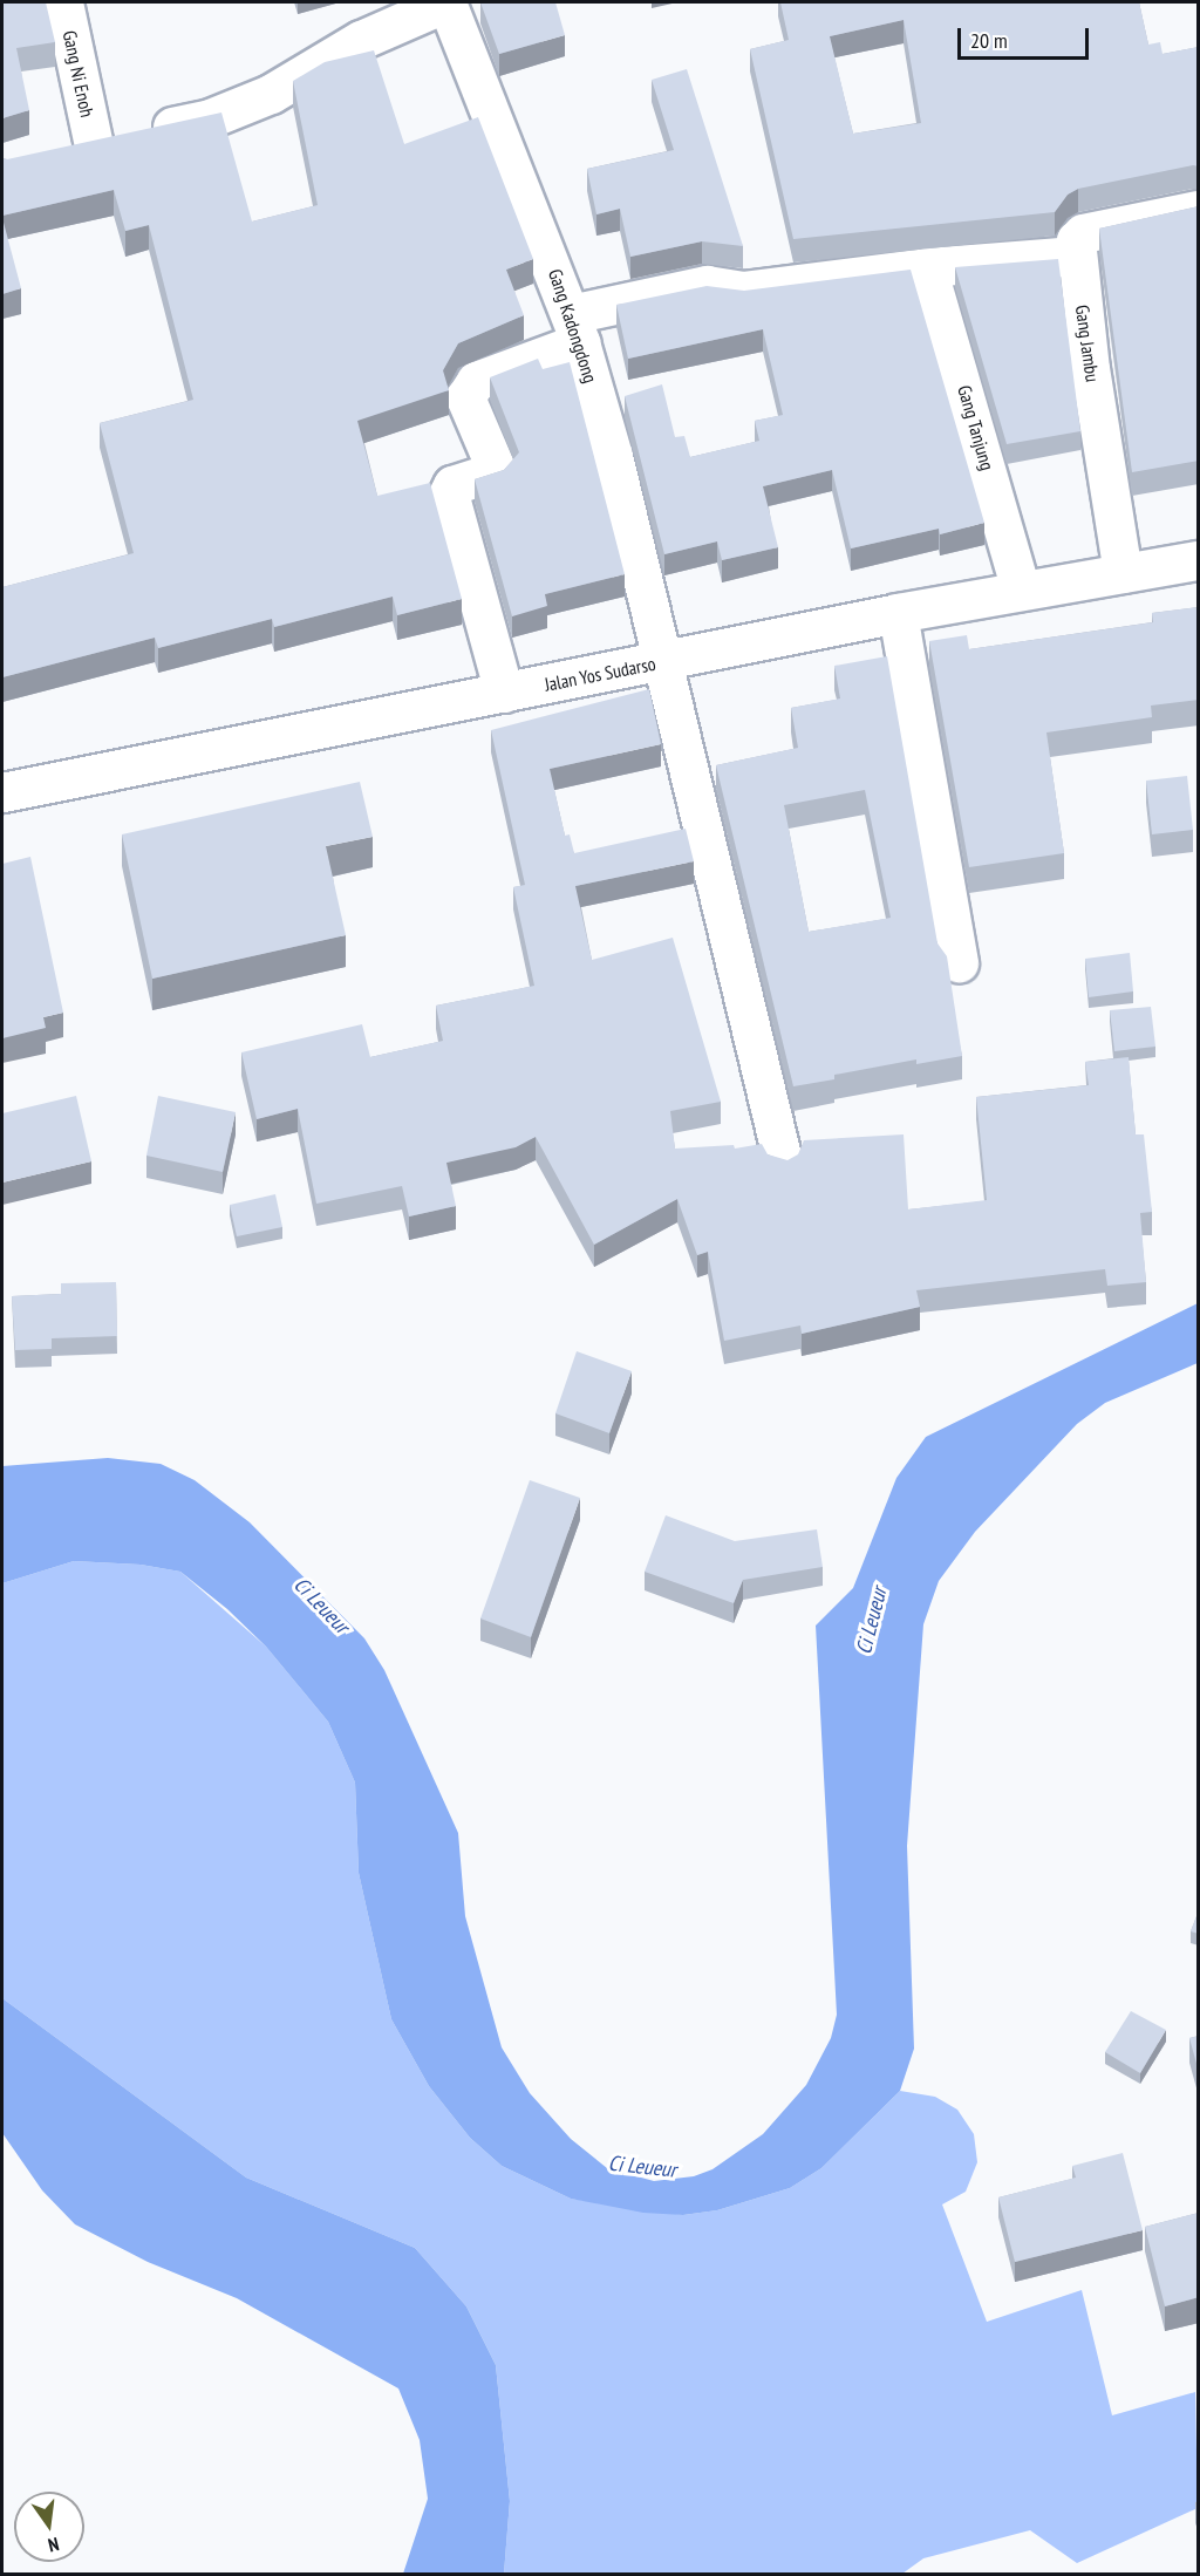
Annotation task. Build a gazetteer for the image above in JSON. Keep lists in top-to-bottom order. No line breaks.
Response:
{"streets":{"street":["Gang Ni Enoh","Gang Kadongdong","Gang Jambu","Gang Tanjung","Jalan Yos Sudarso"]},"crossings":[["Gang Kadongdong","Jalan Yos Sudarso"],["Gang Jambu","Jalan Yos Sudarso"],["Gang Tanjung","Jalan Yos Sudarso"]],"water":["Ci Leueur"],"scale_bar":"20 m","north":"bottom"}
